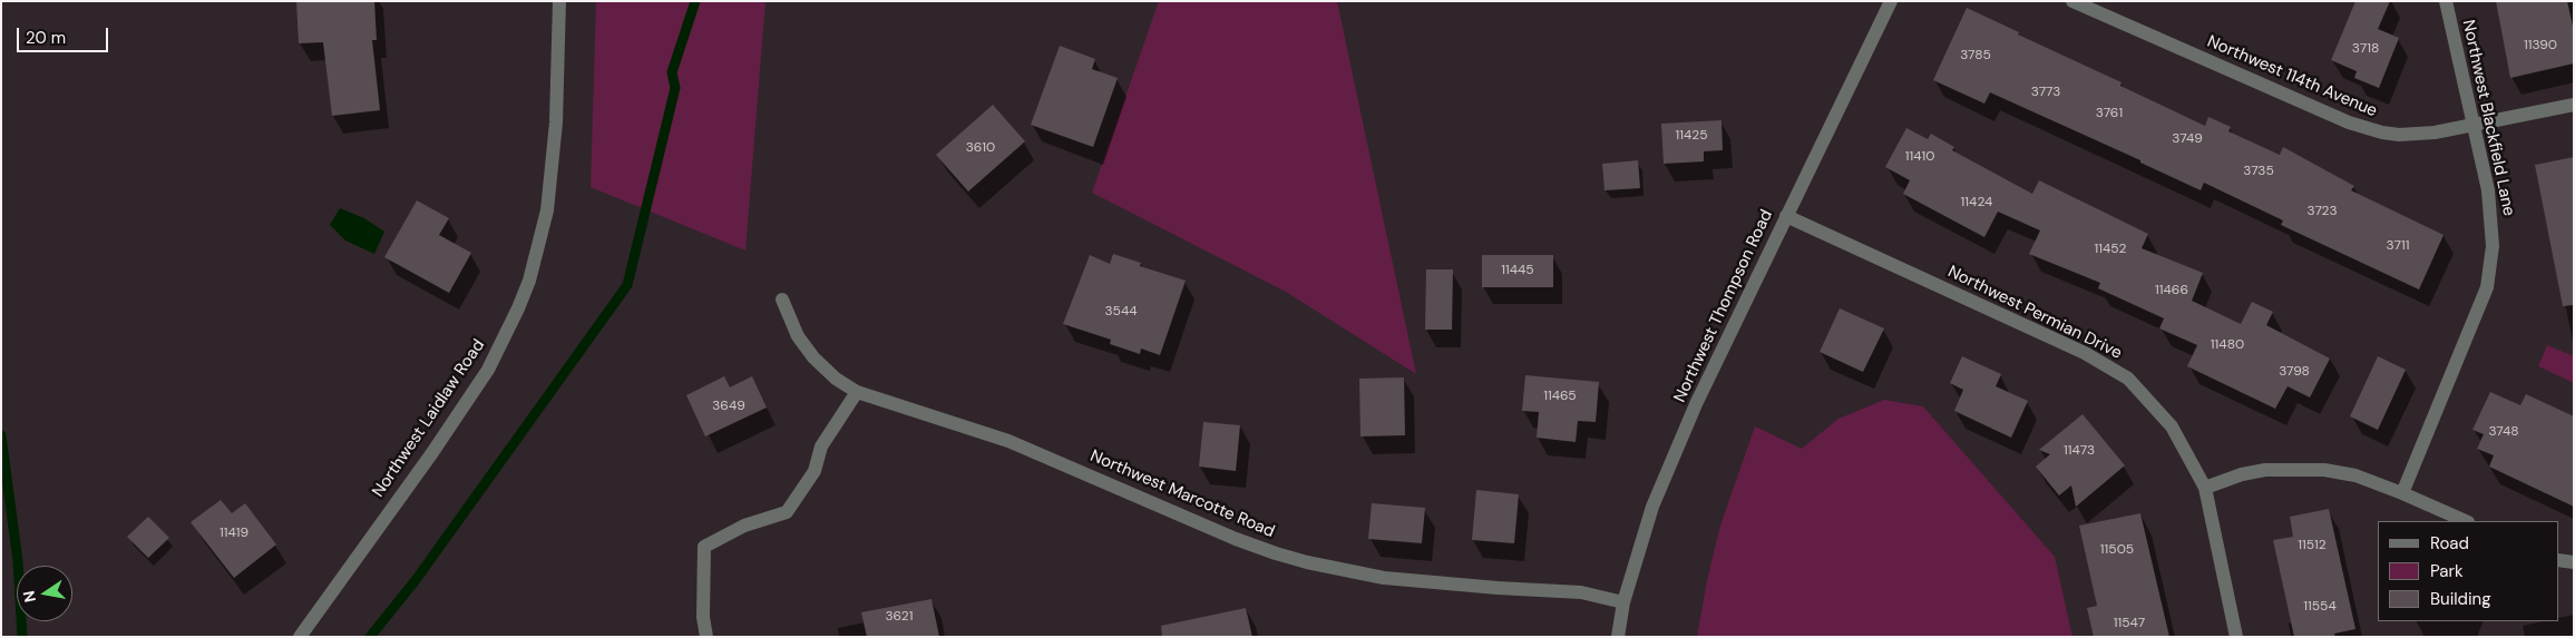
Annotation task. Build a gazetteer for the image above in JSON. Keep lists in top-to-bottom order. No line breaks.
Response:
{"streets":{"street":["Northwest 114th Avenue","Northwest Blackfield Lane","Northwest Thompson Road","Northwest Permian Drive","Northwest Laidlaw Road","Northwest Marcotte Road"]},"crossings":[["Northwest 114th Avenue","Northwest Blackfield Lane"],["Northwest Thompson Road","Northwest Permian Drive"],["Northwest Thompson Road","Northwest Marcotte Road"]],"house_numbers":["11390","3718","3785","3773","3761","11425","3749","3610","11410","3735","11424","3723","3711","11452","11445","11466","3544","11480","3798","11465","3649","3748","11473","11419","11512","11505","11554","3621","11547"],"legend":["Road","Park","Building"],"scale_bar":"20 m","north":"left"}
